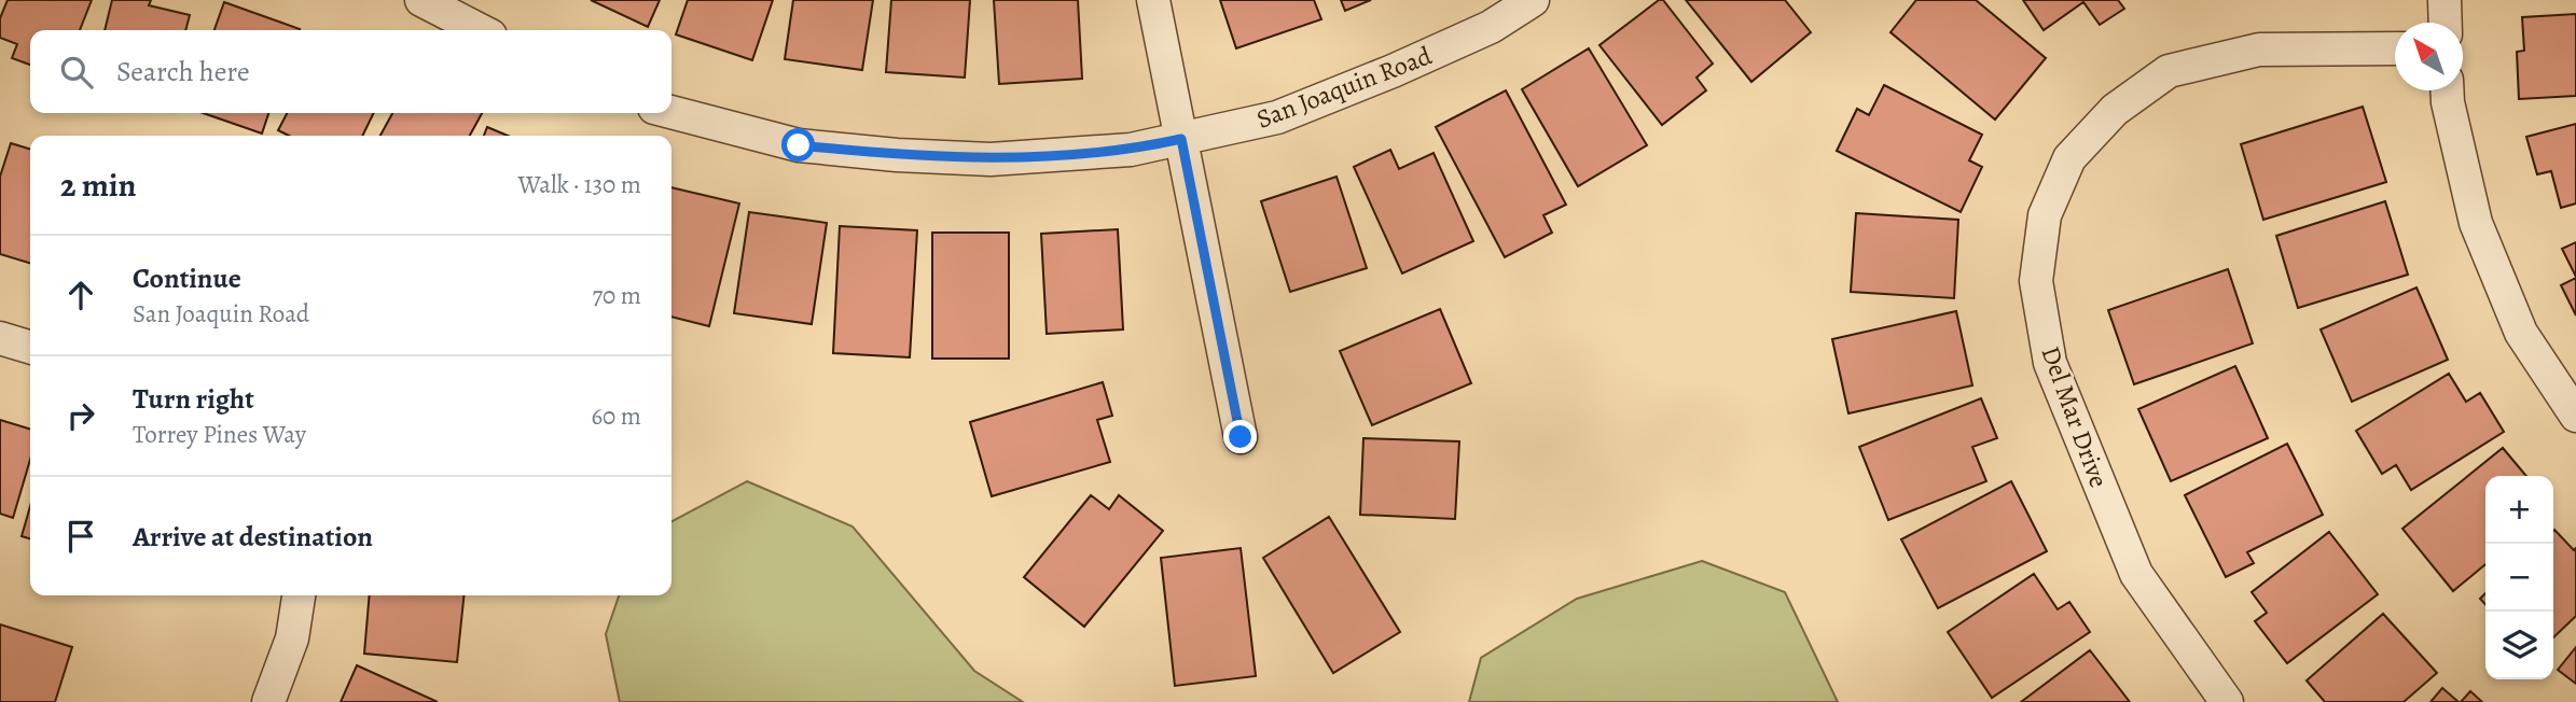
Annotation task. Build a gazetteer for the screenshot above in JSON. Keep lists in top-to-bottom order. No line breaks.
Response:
{"streets":{"street":["San Joaquin Road","Del Mar Drive"]},"north":"top left","page":{"search":"Search here","heading":["2 min","Walk · 130 m"],"list":[["Continue","San Joaquin Road","70 m"],["Turn right","Torrey Pines Way","60 m"],"Arrive at destination"],"map_buttons":["+","−"]}}
